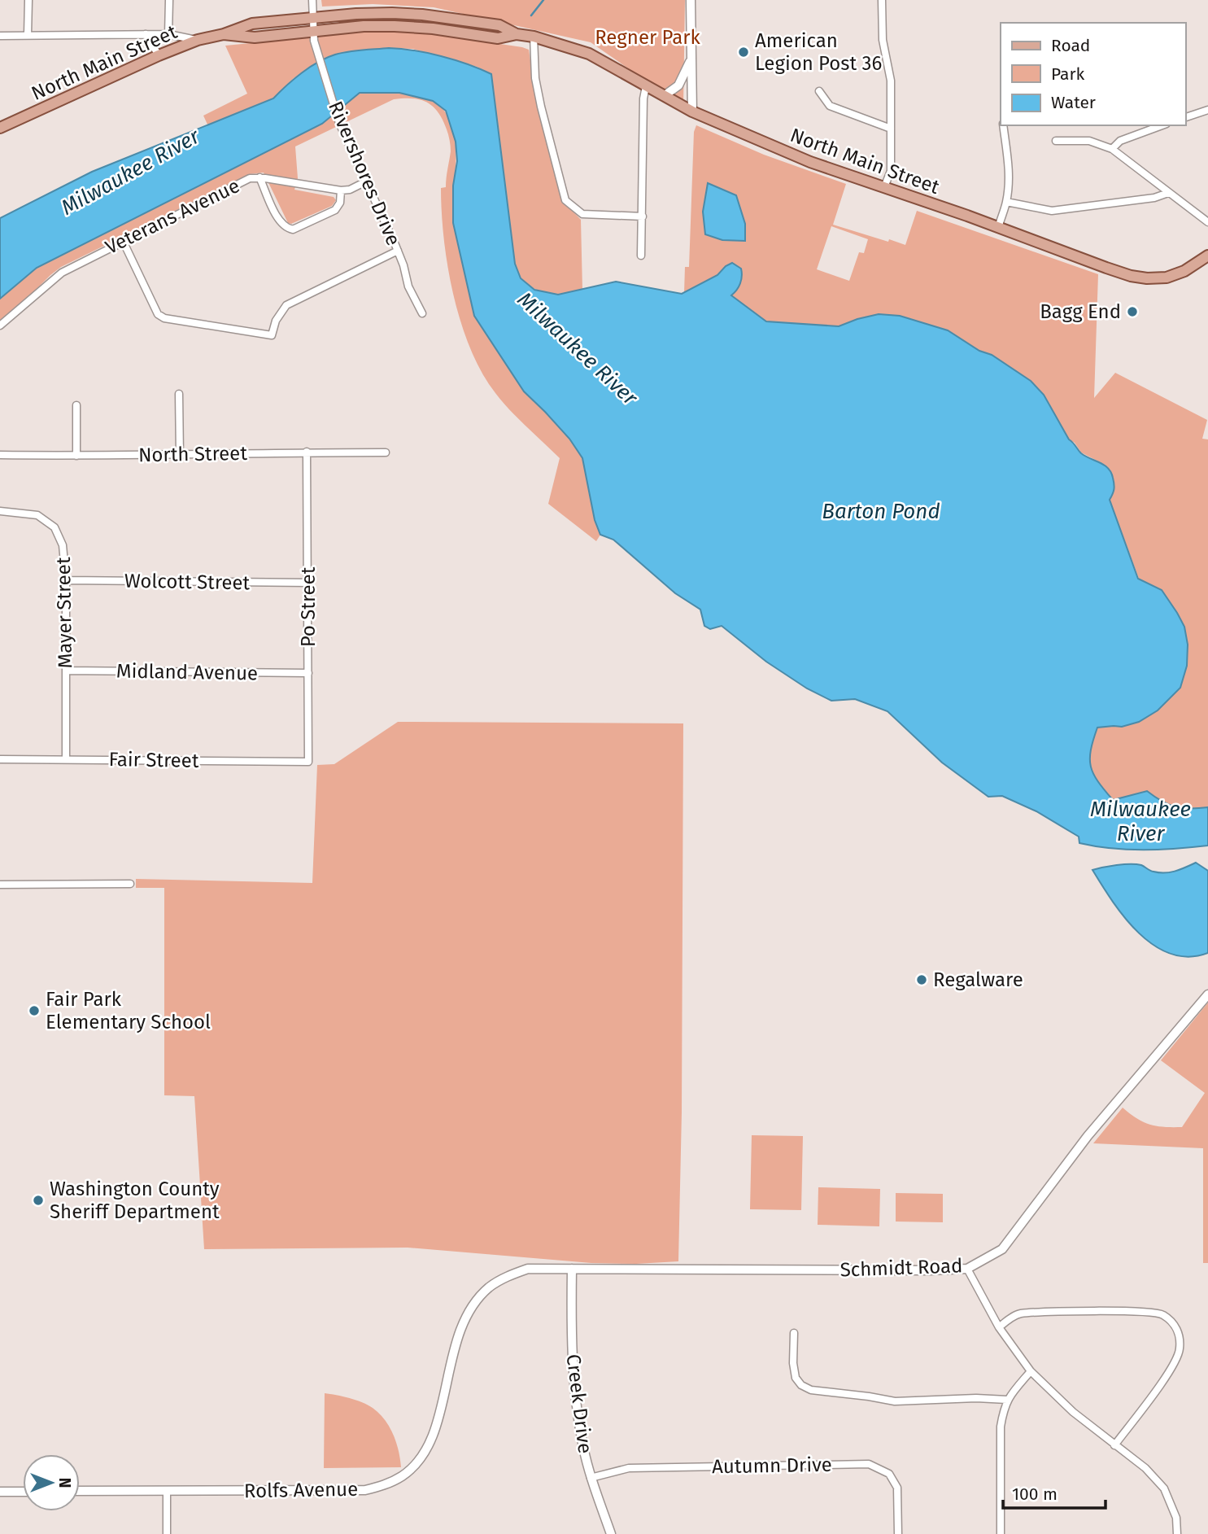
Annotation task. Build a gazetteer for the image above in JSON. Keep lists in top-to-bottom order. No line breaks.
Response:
{"streets":{"main road":["North Main Street"],"street":["Rivershores Drive","Veterans Avenue","North Street","Wolcott Street","Po Street","Mayer Street","Midland Avenue","Fair Street","Schmidt Road","Creek Drive","Autumn Drive","Rolfs Avenue"]},"crossings":[["North Main Street","Rivershores Drive"],["Rivershores Drive","Veterans Avenue"],["North Street","Po Street"],["Wolcott Street","Po Street"],["Wolcott Street","Mayer Street"],["Po Street","Midland Avenue"],["Po Street","Fair Street"],["Mayer Street","Midland Avenue"],["Mayer Street","Fair Street"],["Schmidt Road","Creek Drive"],["Schmidt Road","Rolfs Avenue"],["Creek Drive","Autumn Drive"],["Creek Drive","Rolfs Avenue"]],"water":["Milwaukee River","Barton Pond"],"parks":["Regner Park"],"places":["American Legion Post 36","Bagg End","Regalware","Fair Park Elementary School","Washington County Sheriff Department"],"legend":["Road","Park","Water"],"scale_bar":"100 m","north":"right"}
